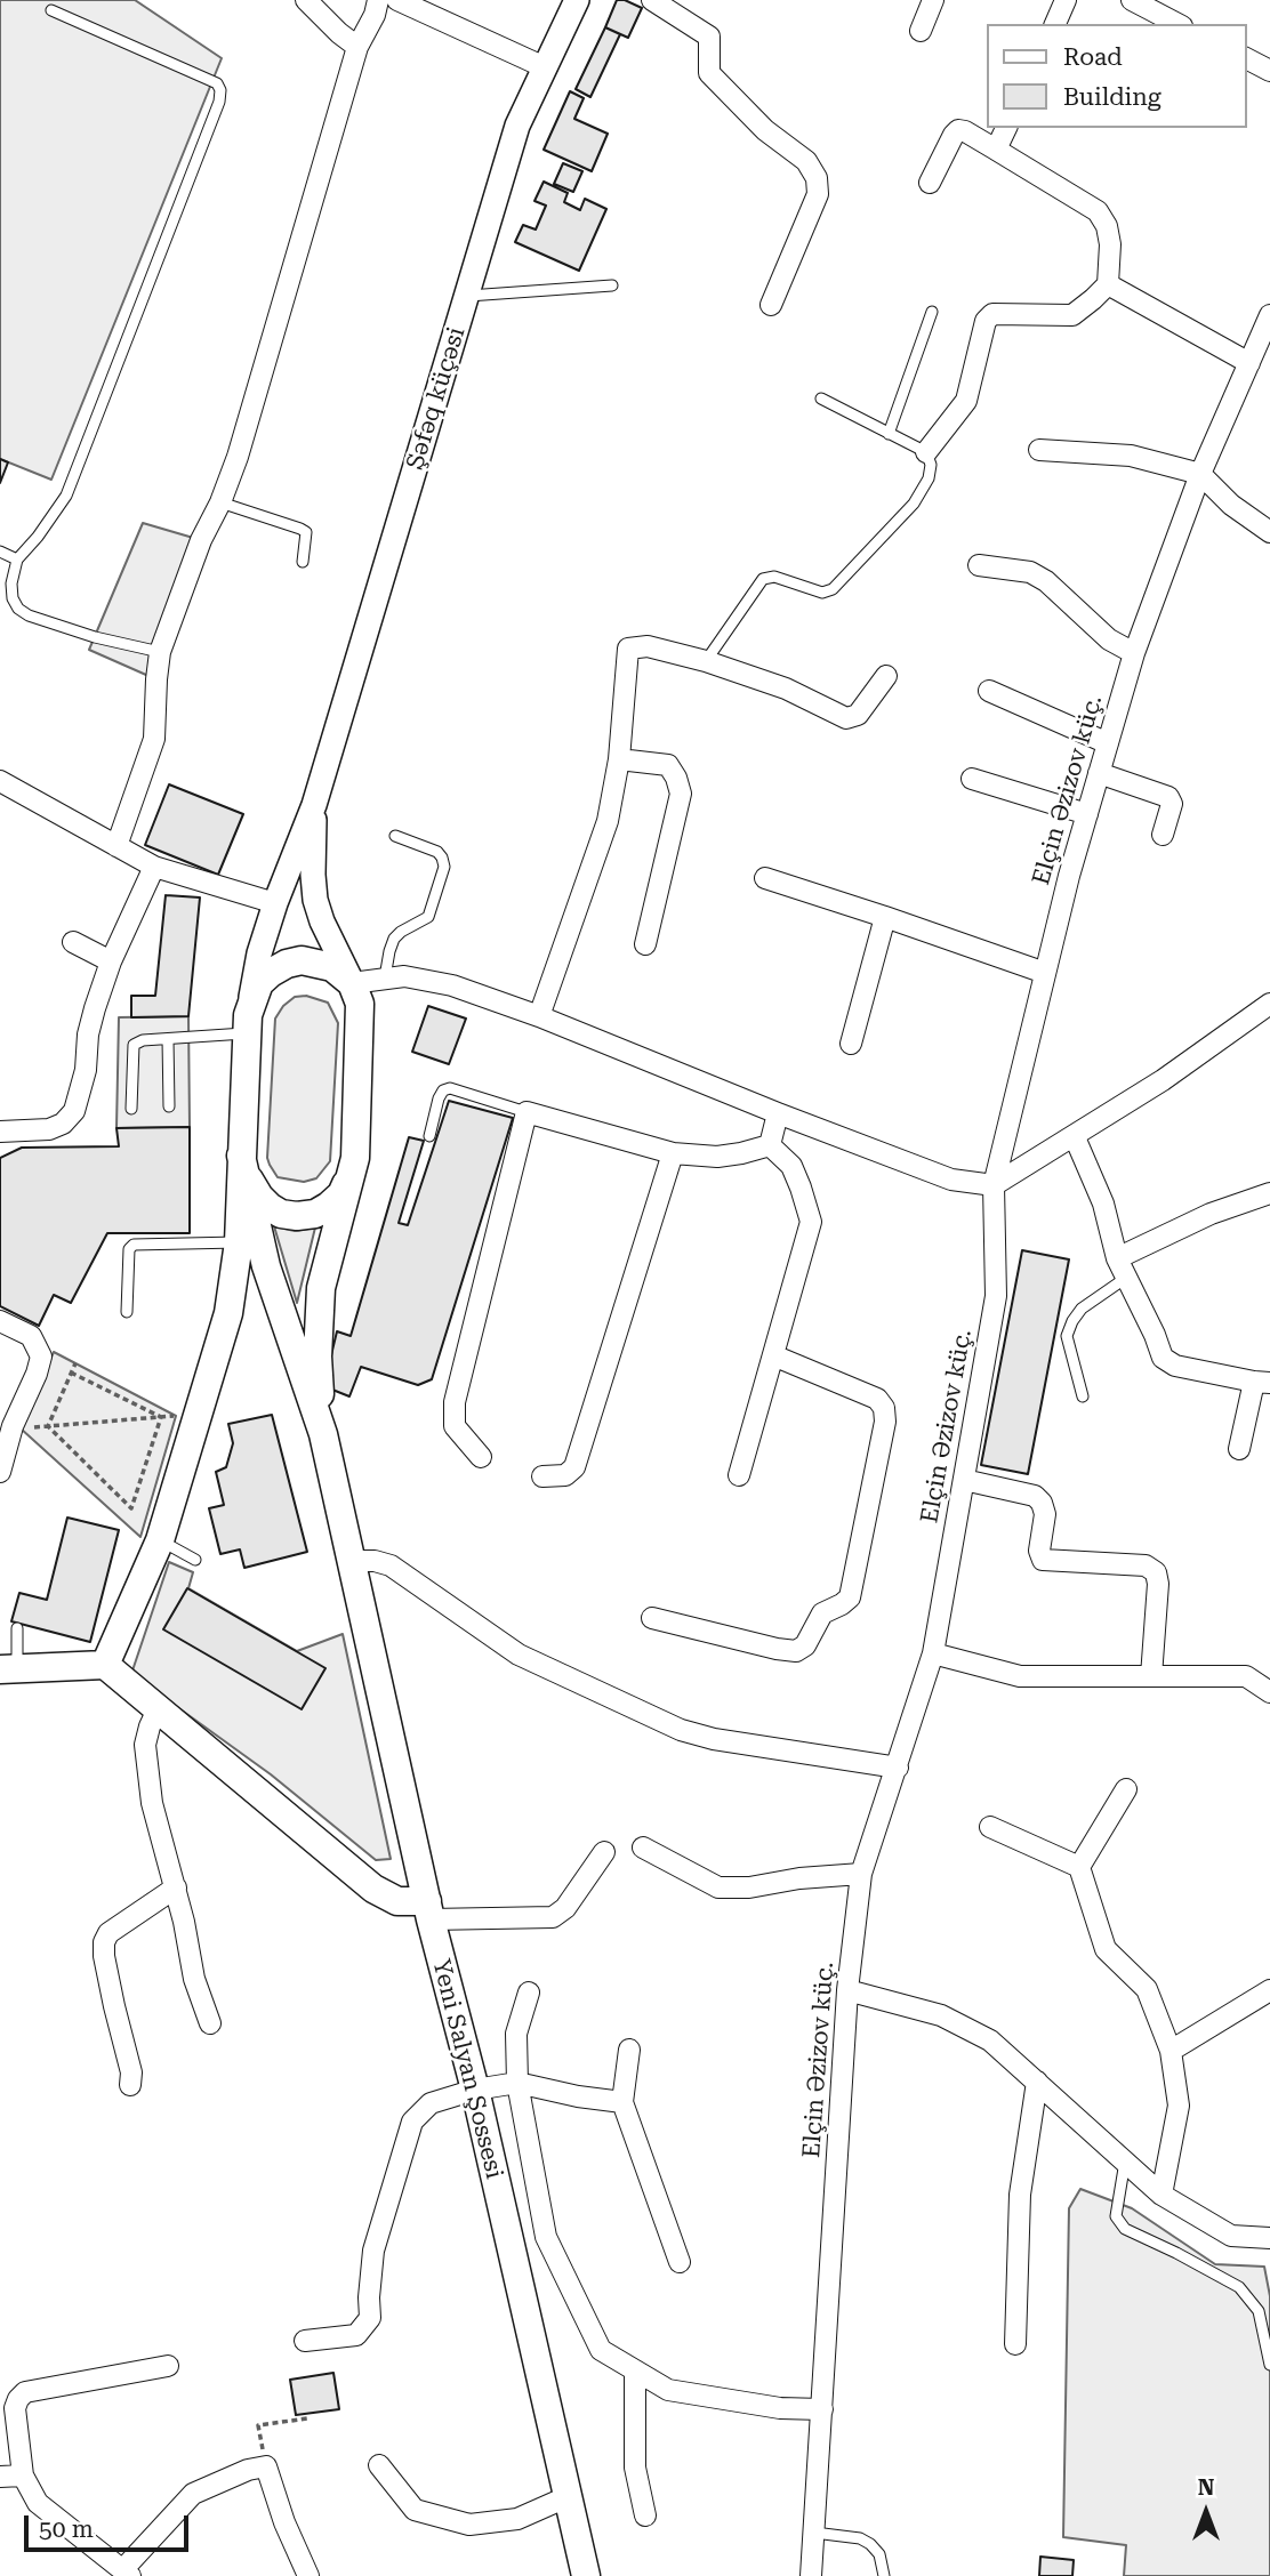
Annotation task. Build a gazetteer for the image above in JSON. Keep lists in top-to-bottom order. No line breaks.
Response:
{"streets":{"main road":["Yeni Salyan Şossesi"],"street":["Şəfəq küçəsi","Elçin Əzizov küç."]},"legend":["Road","Building"],"scale_bar":"50 m","north":"top"}
